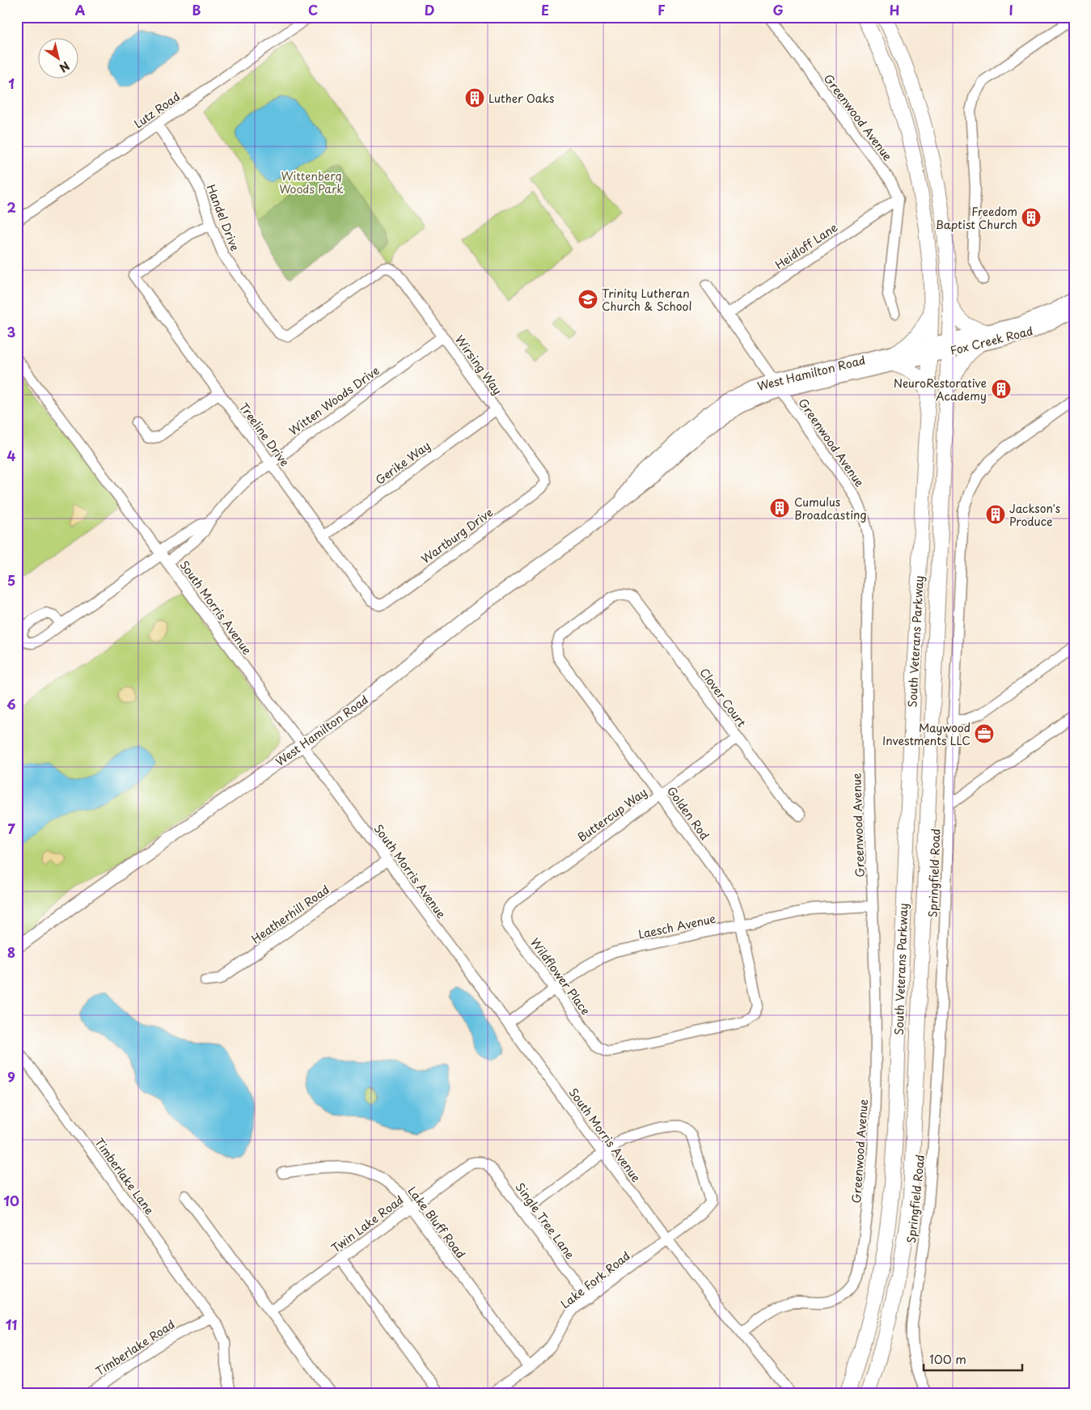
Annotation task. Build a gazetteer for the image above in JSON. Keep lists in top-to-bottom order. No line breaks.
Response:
{"streets":{"highway":["South Veterans Parkway"],"main road":["Fox Creek Road","West Hamilton Road"],"street":["Lutz Road","Greenwood Avenue","Handel Drive","Heidloff Lane","Wirsing Way","Witten Woods Drive","Treeline Drive","Gerike Way","Wartburg Drive","South Morris Avenue","Clover Court","Golden Rod","Buttercup Way","Springfield Road","Heatherhill Road","Laesch Avenue","Wildflower Place","Timberlake Lane","Single Tree Lane","Lake Bluff Road","Twin Lake Road","Lake Fork Road","Timberlake Road"]},"crossings":[["Lutz Road","Handel Drive"],["Greenwood Avenue","Heidloff Lane"],["Greenwood Avenue","West Hamilton Road"],["Greenwood Avenue","South Morris Avenue"],["Greenwood Avenue","Laesch Avenue"],["Handel Drive","Wirsing Way"],["Handel Drive","Treeline Drive"],["Fox Creek Road","West Hamilton Road"],["Fox Creek Road","South Veterans Parkway"],["Wirsing Way","Witten Woods Drive"],["Wirsing Way","Gerike Way"],["Wirsing Way","Wartburg Drive"],["West Hamilton Road","South Morris Avenue"],["West Hamilton Road","South Veterans Parkway"],["Witten Woods Drive","Treeline Drive"],["Witten Woods Drive","South Morris Avenue"],["Treeline Drive","Gerike Way"],["Treeline Drive","Wartburg Drive"],["South Morris Avenue","Heatherhill Road"],["South Morris Avenue","Laesch Avenue"],["South Morris Avenue","Lake Fork Road"],["Clover Court","Golden Rod"],["Clover Court","Buttercup Way"],["Golden Rod","Buttercup Way"],["Golden Rod","Laesch Avenue"],["Golden Rod","Wildflower Place"],["Buttercup Way","Wildflower Place"],["Laesch Avenue","Wildflower Place"],["Timberlake Lane","Timberlake Road"],["Single Tree Lane","Twin Lake Road"],["Single Tree Lane","Lake Fork Road"],["Lake Bluff Road","Twin Lake Road"],["Lake Bluff Road","Lake Fork Road"]],"parks":["Wittenberg Woods Park"],"places":{"building":["Luther Oaks","Freedom Baptist Church","NeuroRestorative Academy","Cumulus Broadcasting","Jackson's Produce"],"school or university":["Trinity Lutheran Church & School"],"office":["Maywood Investments LLC"]},"scale_bar":"100 m","north":"bottom right","grid":{"columns":["A","B","C","D","E","F","G","H","I"],"rows":["1","2","3","4","5","6","7","8","9","10","11"]}}
